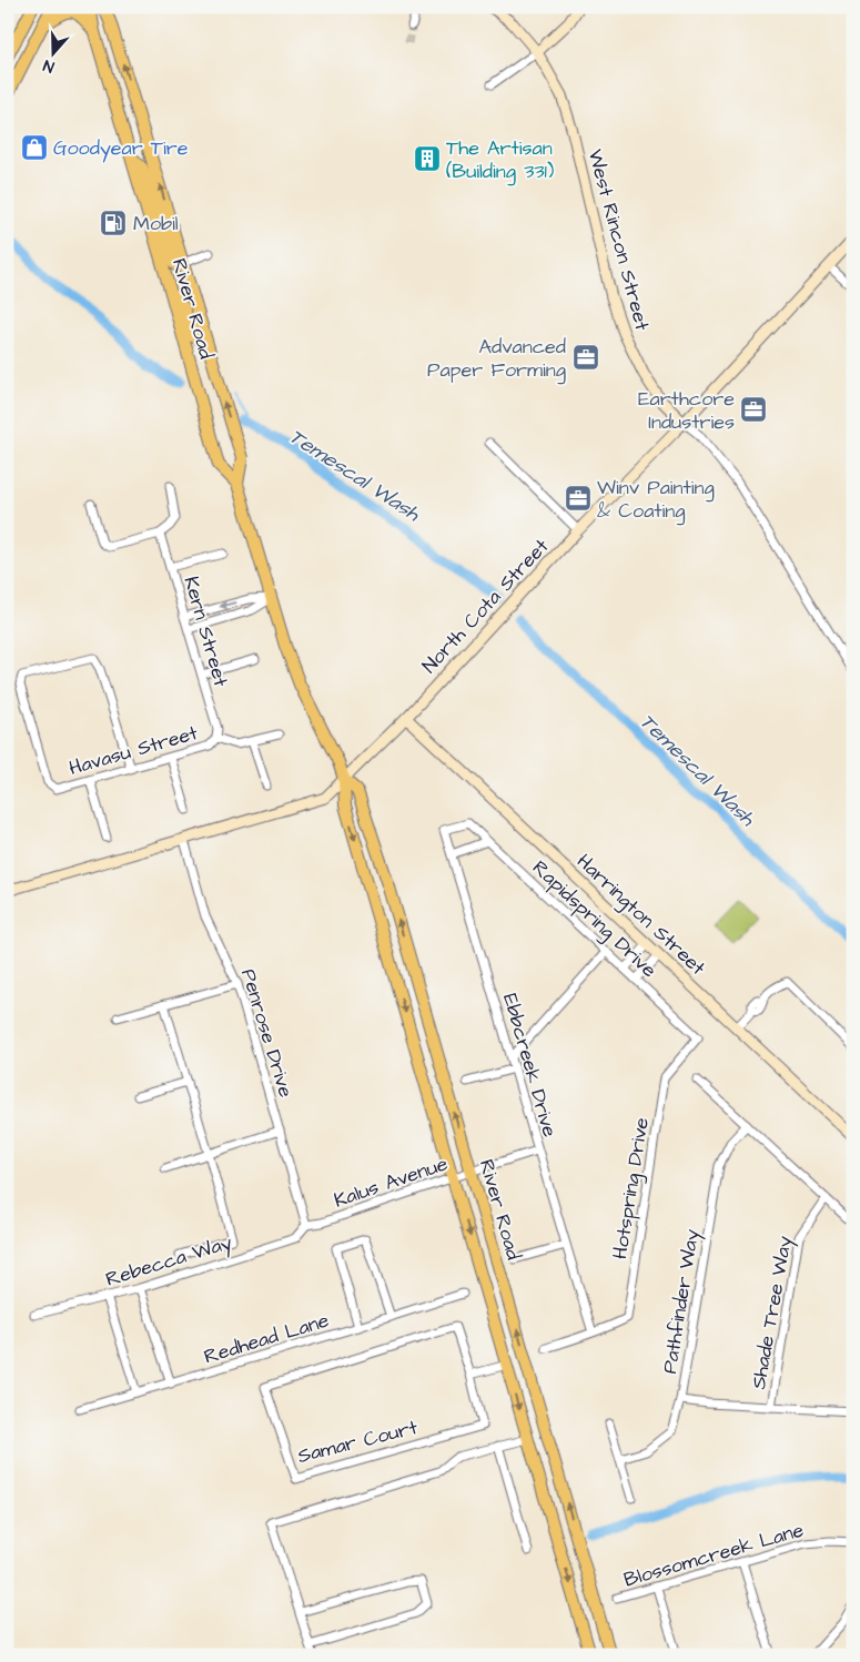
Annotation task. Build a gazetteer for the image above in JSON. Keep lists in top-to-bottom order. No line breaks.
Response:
{"streets":{"main road":["River Road"],"street":["West Rincon Street","North Cota Street","Kern Street","Havasu Street","Harrington Street","Rapidspring Drive","Penrose Drive","Ebbcreek Drive","Kalus Avenue","Hotspring Drive","Rebecca Way","Pathfinder Way","Shade Tree Way","Redhead Lane","Samar Court","Blossomcreek Lane"]},"crossings":[["West Rincon Street","North Cota Street"],["River Road","North Cota Street"],["River Road","Kalus Avenue"],["North Cota Street","Harrington Street"],["North Cota Street","Penrose Drive"],["Kern Street","Havasu Street"],["Rapidspring Drive","Ebbcreek Drive"],["Rapidspring Drive","Hotspring Drive"],["Penrose Drive","Kalus Avenue"],["Penrose Drive","Rebecca Way"],["Ebbcreek Drive","Kalus Avenue"],["Ebbcreek Drive","Hotspring Drive"],["Kalus Avenue","Rebecca Way"]],"water":["Temescal Wash"],"places":{"shop":["Goodyear Tire"],"building":["The Artisan (Building 331)"],"fuel station":["Mobil"],"office":["Advanced Paper Forming","Earthcore Industries","Winv Painting & Coating"]},"north":"bottom"}
